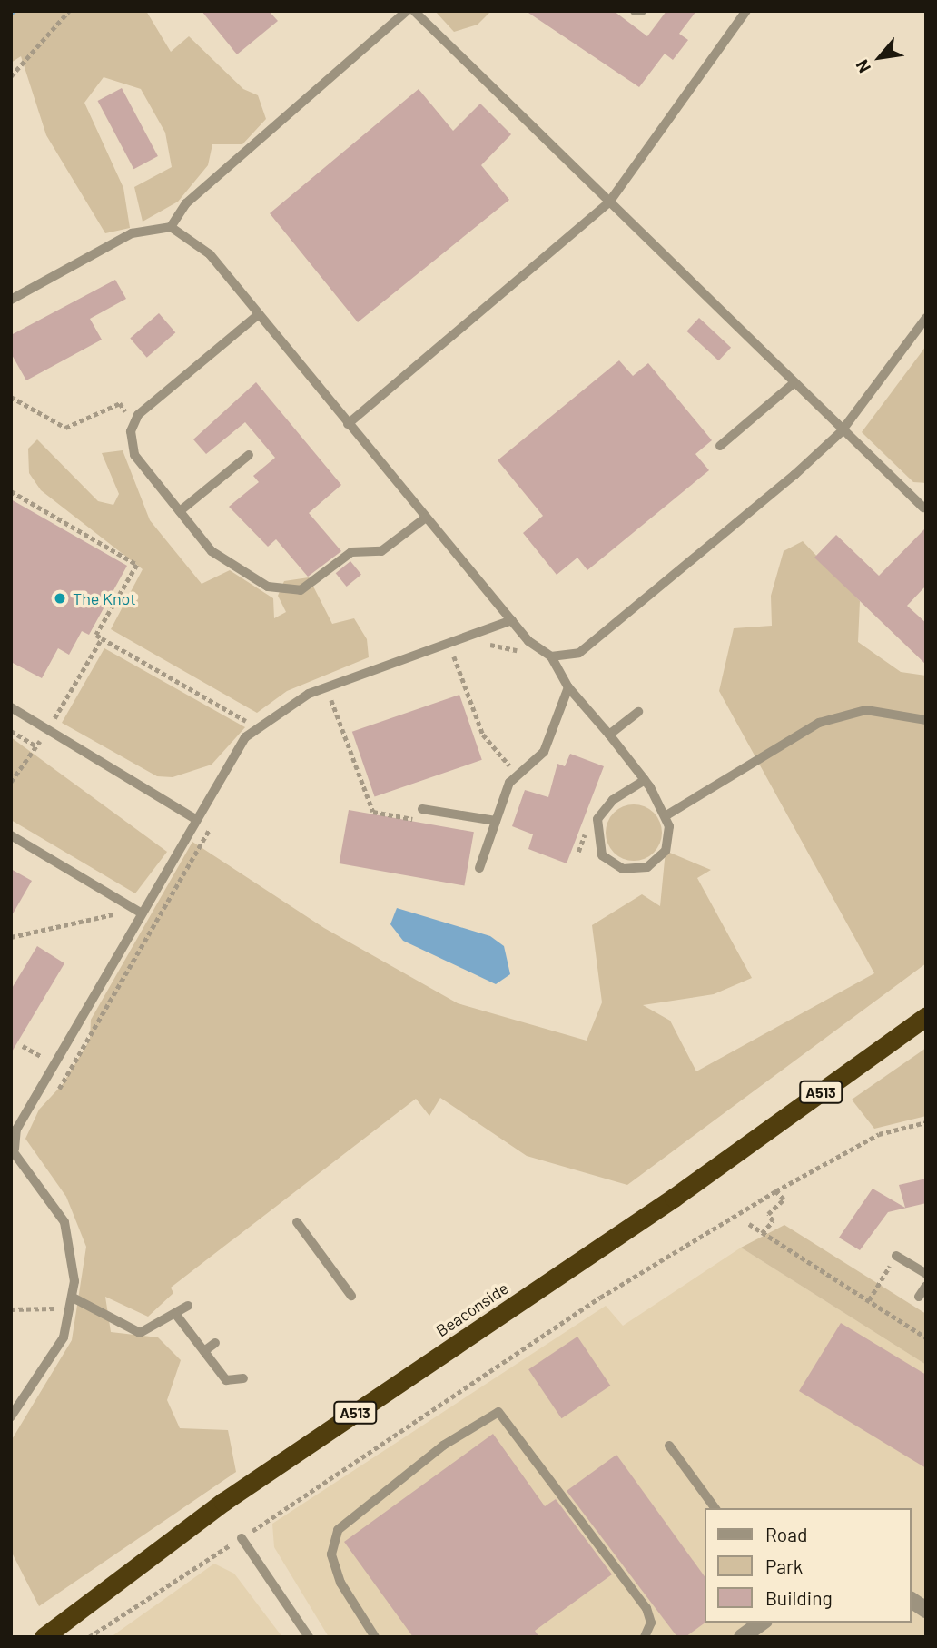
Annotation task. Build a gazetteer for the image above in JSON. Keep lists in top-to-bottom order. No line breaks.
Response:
{"streets":{"highway":["A513","Beaconside"]},"places":["The Knot"],"legend":["Road","Park","Building"],"north":"bottom left"}
